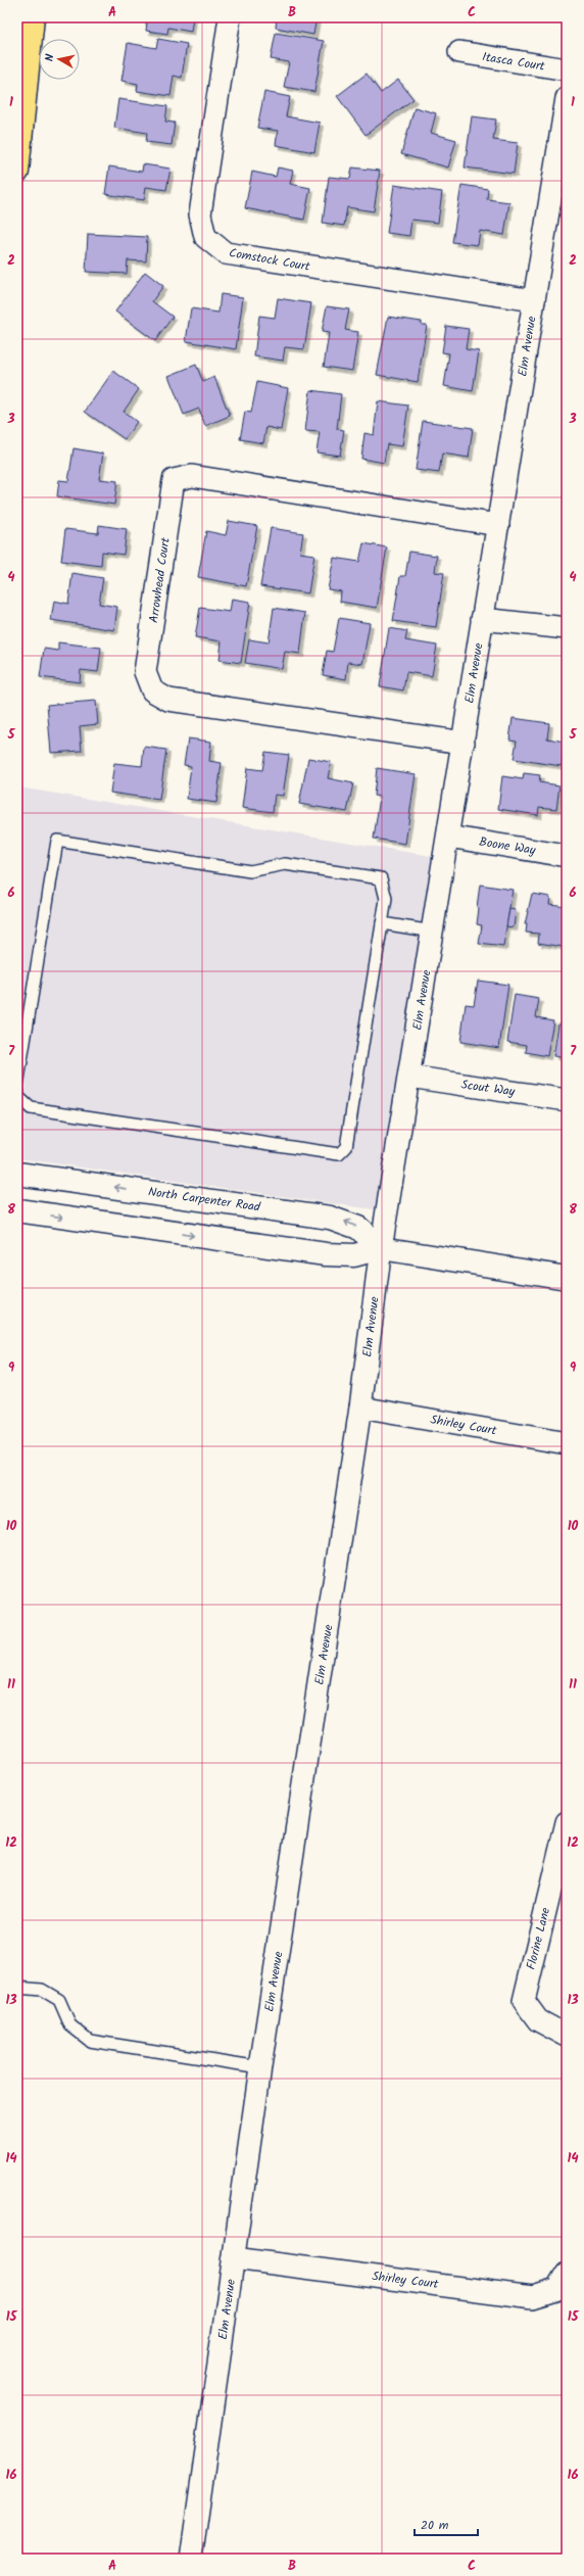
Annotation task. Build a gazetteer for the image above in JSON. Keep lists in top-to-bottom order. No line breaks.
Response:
{"streets":{"main road":["North Carpenter Road"],"street":["Itasca Court","Comstock Court","Elm Avenue","Arrowhead Court","Boone Way","Scout Way","Shirley Court","Florine Lane"]},"crossings":[["Comstock Court","Elm Avenue"],["Elm Avenue","Arrowhead Court"],["Elm Avenue","Boone Way"],["Elm Avenue","Scout Way"],["Elm Avenue","North Carpenter Road"],["Elm Avenue","Shirley Court"]],"scale_bar":"20 m","north":"left","grid":{"columns":["A","B","C"],"rows":["1","2","3","4","5","6","7","8","9","10","11","12","13","14","15","16"]}}
